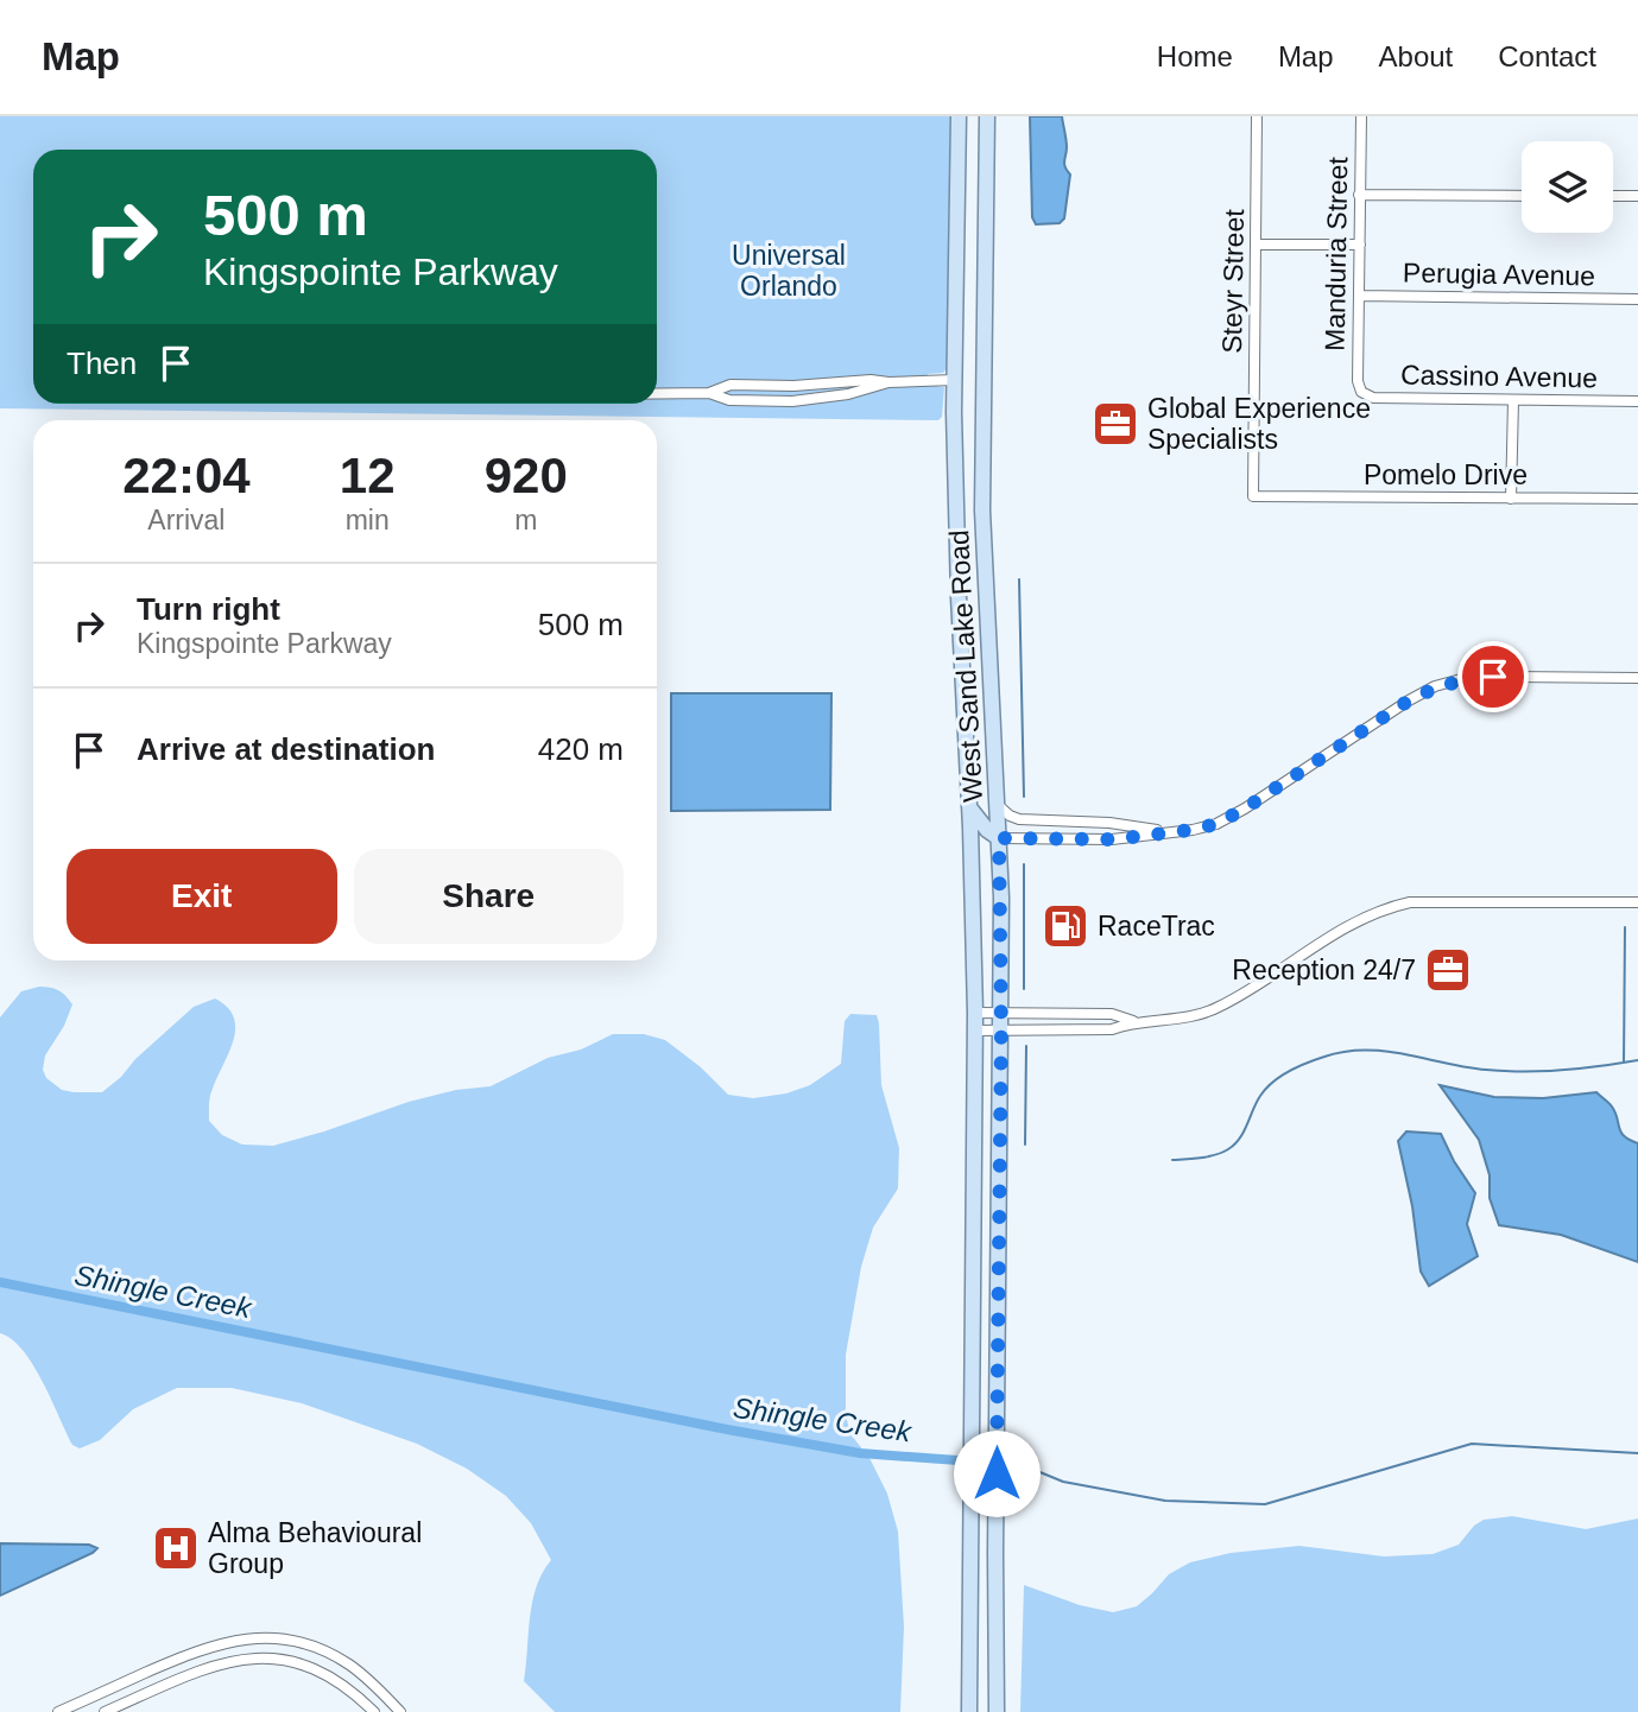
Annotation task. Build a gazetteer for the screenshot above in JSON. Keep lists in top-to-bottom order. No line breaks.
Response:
{"streets":{"main road":["West Sand Lake Road"],"street":["Manduria Street","Perugia Avenue","Steyr Street","Cassino Avenue","Pomelo Drive"]},"crossings":[["Manduria Street","Perugia Avenue"],["Manduria Street","Cassino Avenue"],["Steyr Street","Pomelo Drive"]],"water":["Shingle Creek"],"parks":["Universal Orlando"],"places":{"office":["Global Experience Specialists","Reception 24/7"],"fuel station":["RaceTrac"],"hospital":["Alma Behavioural Group"]},"page":{"header":"Map","nav":["Home","Map","About","Contact"],"turn":["500 m","Kingspointe Parkway"],"then":"Then","eta":["22:04","Arrival","12","min","920","m"],"list":[{"name":"Turn right","note":"Kingspointe Parkway","value":"500 m"},{"name":"Arrive at destination","value":"420 m"}],"buttons":["Exit","Share"]}}
